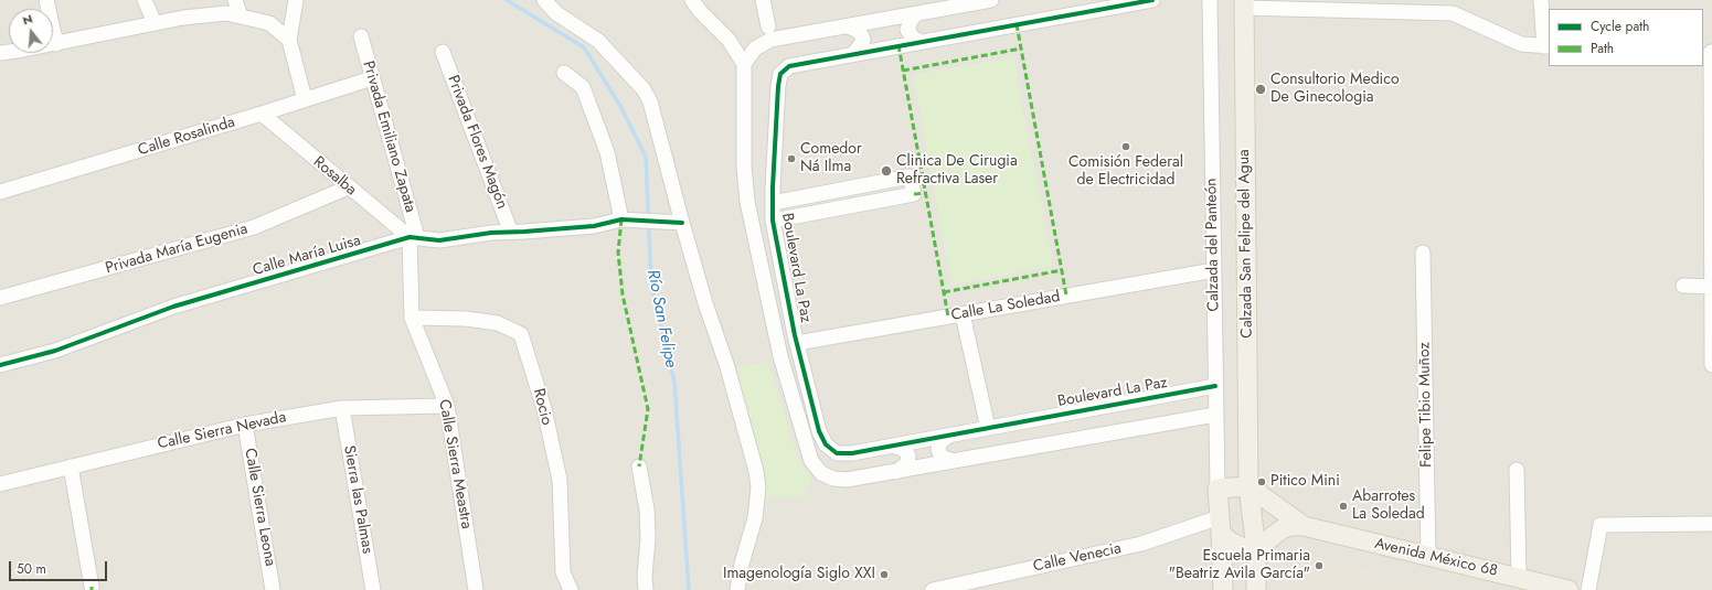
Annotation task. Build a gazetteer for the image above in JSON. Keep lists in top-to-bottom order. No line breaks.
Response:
{"streets":{"main road":["Calzada San Felipe del Agua","Avenida México 68"],"street":["Calle Rosalinda","Privada Emiliano Zapata","Privada Flores Magón","Rosalba","Calzada del Panteón","Privada María Eugenia","Calle María Luisa","Boulevard La Paz","Calle La Soledad","Felipe Tibio Muñoz","Rocio","Calle Sierra Nevada","Calle Sierra Meastra","Sierra las Palmas","Calle Sierra Leona","Calle Venecia"]},"crossings":[["Calle Rosalinda","Privada Emiliano Zapata"],["Calle Rosalinda","Rosalba"],["Privada Emiliano Zapata","Rosalba"],["Privada Emiliano Zapata","Calle María Luisa"],["Privada Emiliano Zapata","Calle Sierra Meastra"],["Privada Flores Magón","Calle María Luisa"],["Rosalba","Privada María Eugenia"],["Rosalba","Calle María Luisa"],["Rosalba","Calle Sierra Meastra"],["Calzada San Felipe del Agua","Avenida México 68"],["Calzada del Panteón","Boulevard La Paz"],["Calzada del Panteón","Calle La Soledad"],["Calle María Luisa","Calle Sierra Meastra"],["Boulevard La Paz","Calle La Soledad"],["Felipe Tibio Muñoz","Avenida México 68"],["Rocio","Calle Sierra Meastra"],["Calle Sierra Nevada","Calle Sierra Meastra"],["Calle Sierra Nevada","Sierra las Palmas"],["Calle Sierra Nevada","Calle Sierra Leona"]],"water":["Río San Felipe"],"places":["Consultorio Medico De Ginecologia","Comisión Federal de Electricidad","Comedor Ná Ilma","Clinica De Cirugia Refractiva Laser","Pitico Mini","Abarrotes La Soledad","Escuela Primaria \"Beatriz Avila García\"","Imagenología Siglo XXI"],"legend":["Cycle path","Path"],"scale_bar":"50 m","north":"top"}
